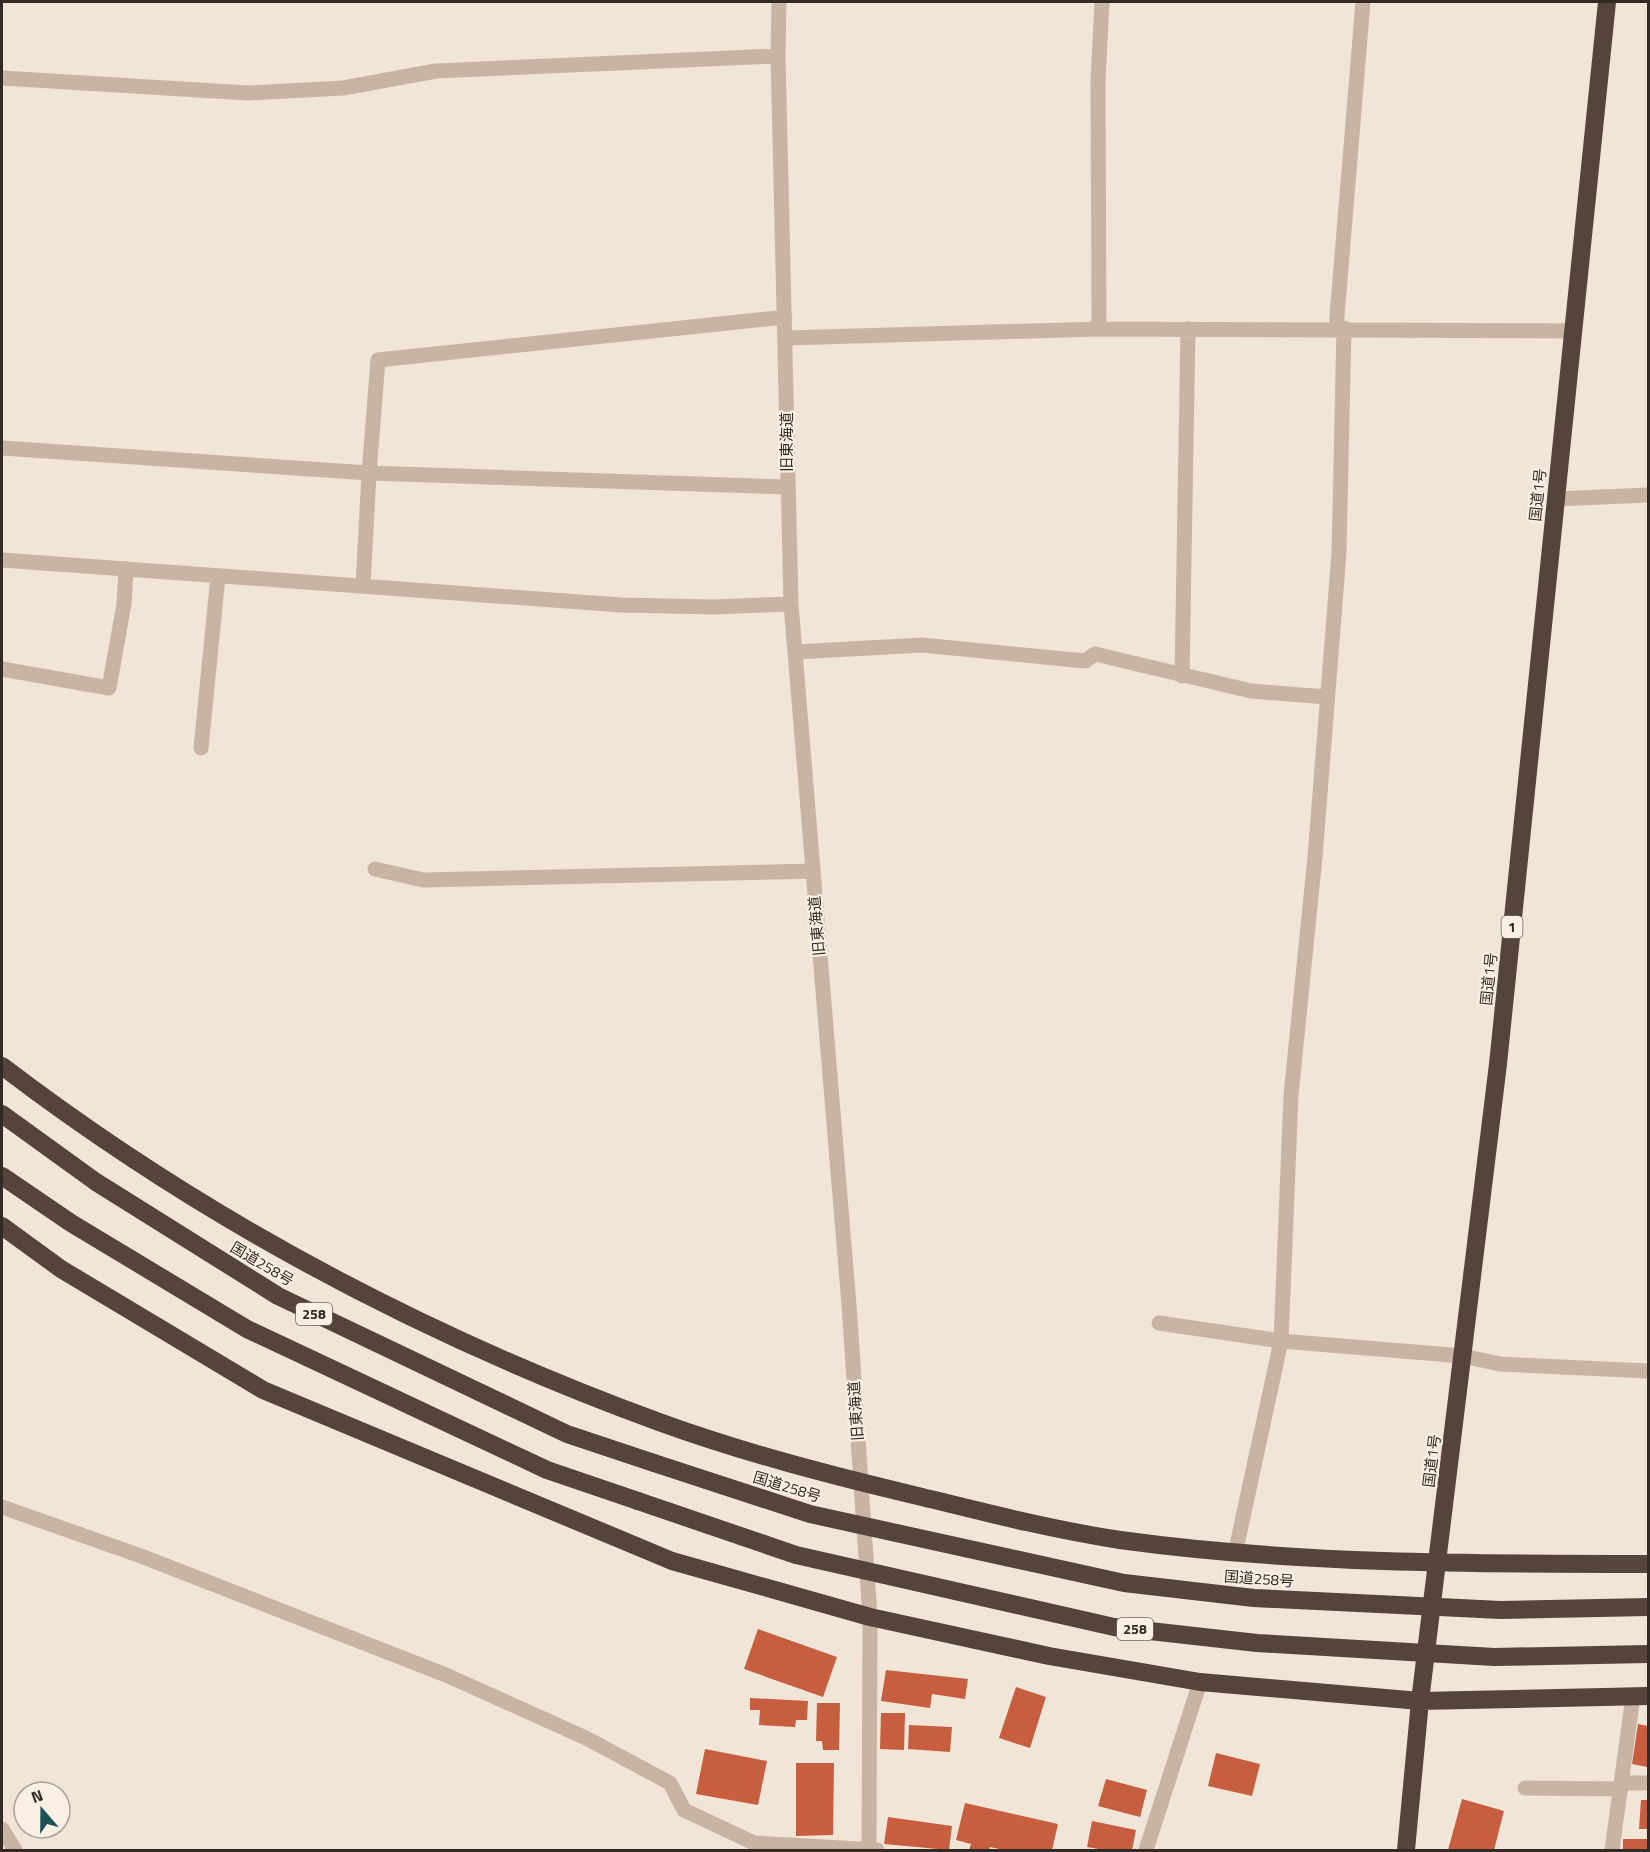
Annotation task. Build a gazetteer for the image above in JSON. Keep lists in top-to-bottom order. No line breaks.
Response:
{"streets":{"highway":["国道1号","1","国道258号","258"],"street":["旧東海道"]},"north":"top"}
